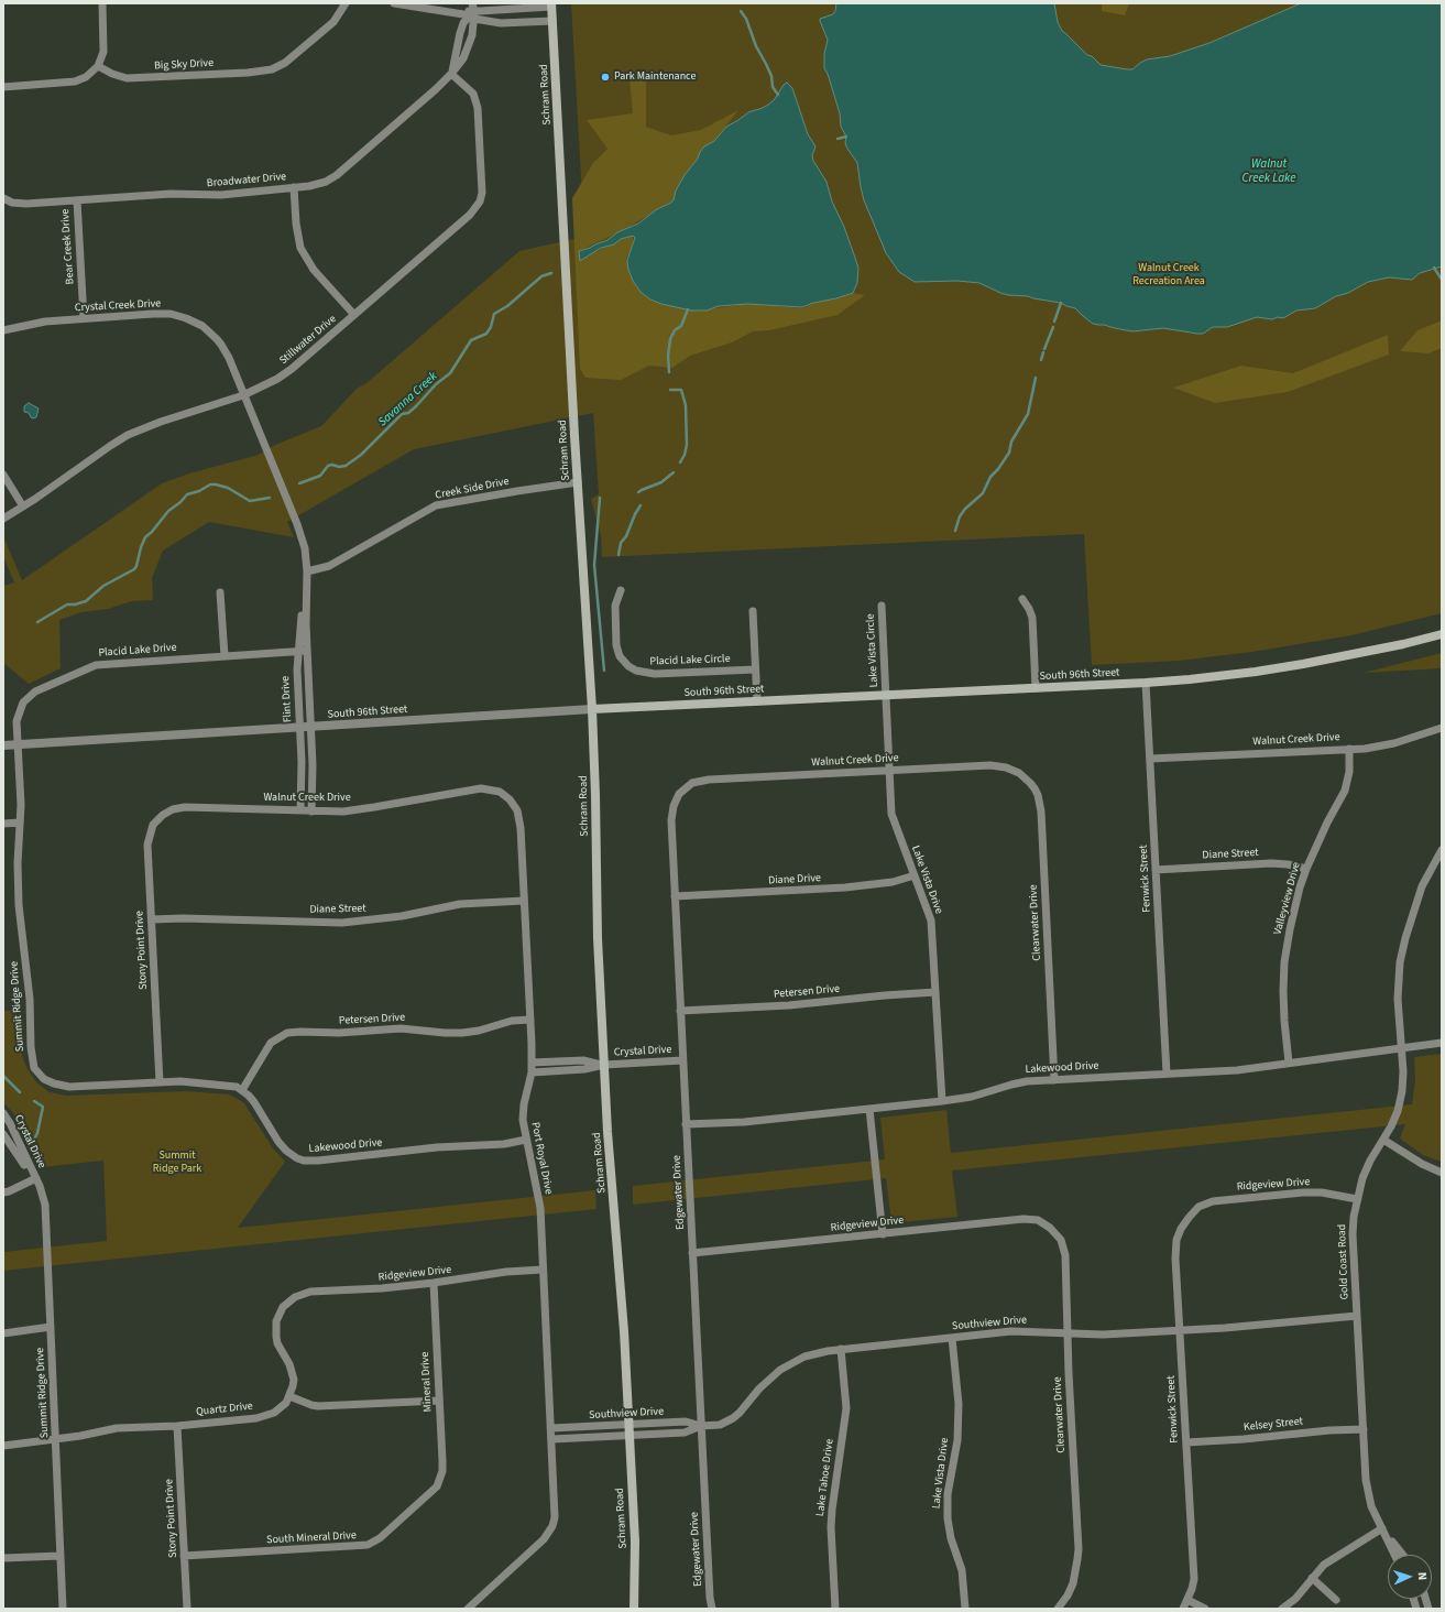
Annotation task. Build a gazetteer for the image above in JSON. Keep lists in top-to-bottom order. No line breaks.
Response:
{"streets":{"main road":["Schram Road","South 96th Street"],"street":["Big Sky Drive","Broadwater Drive","Bear Creek Drive","Crystal Creek Drive","Stillwater Drive","Creek Side Drive","Placid Lake Drive","Lake Vista Circle","Placid Lake Circle","Flint Drive","Walnut Creek Drive","Diane Street","Fenwick Street","Diane Drive","Lake Vista Drive","Valleyview Drive","Clearwater Drive","Stony Point Drive","Petersen Drive","Summit Ridge Drive","Crystal Drive","Lakewood Drive","Port Royal Drive","Ridgeview Drive","Edgewater Drive","Gold Coast Road","Southview Drive","Mineral Drive","Quartz Drive","Kelsey Street","Lake Tahoe Drive","South Mineral Drive"]},"crossings":[["Schram Road","Creek Side Drive"],["Schram Road","South 96th Street"],["Schram Road","Crystal Drive"],["Schram Road","Southview Drive"],["Broadwater Drive","Bear Creek Drive"],["Broadwater Drive","Stillwater Drive"],["Bear Creek Drive","Crystal Creek Drive"],["Crystal Creek Drive","Stillwater Drive"],["Crystal Creek Drive","Flint Drive"],["Stillwater Drive","Flint Drive"],["Creek Side Drive","Flint Drive"],["Placid Lake Drive","South 96th Street"],["Placid Lake Drive","Flint Drive"],["Placid Lake Drive","Summit Ridge Drive"],["Lake Vista Circle","South 96th Street"],["Lake Vista Circle","Lake Vista Drive"],["South 96th Street","Flint Drive"],["South 96th Street","Fenwick Street"],["South 96th Street","Lake Vista Drive"],["South 96th Street","Summit Ridge Drive"],["Flint Drive","Walnut Creek Drive"],["Walnut Creek Drive","Fenwick Street"],["Walnut Creek Drive","Lake Vista Drive"],["Walnut Creek Drive","Valleyview Drive"],["Walnut Creek Drive","Clearwater Drive"],["Walnut Creek Drive","Stony Point Drive"],["Walnut Creek Drive","Port Royal Drive"],["Walnut Creek Drive","Edgewater Drive"],["Diane Street","Fenwick Street"],["Diane Street","Valleyview Drive"],["Diane Street","Stony Point Drive"],["Diane Street","Port Royal Drive"],["Fenwick Street","Lakewood Drive"],["Fenwick Street","Ridgeview Drive"],["Fenwick Street","Southview Drive"],["Fenwick Street","Kelsey Street"],["Diane Drive","Lake Vista Drive"],["Diane Drive","Edgewater Drive"],["Lake Vista Drive","Petersen Drive"],["Lake Vista Drive","Lakewood Drive"],["Lake Vista Drive","Southview Drive"],["Valleyview Drive","Lakewood Drive"],["Clearwater Drive","Lakewood Drive"],["Clearwater Drive","Ridgeview Drive"],["Clearwater Drive","Southview Drive"],["Stony Point Drive","Summit Ridge Drive"],["Stony Point Drive","Quartz Drive"],["Stony Point Drive","South Mineral Drive"],["Petersen Drive","Lakewood Drive"],["Petersen Drive","Port Royal Drive"],["Petersen Drive","Edgewater Drive"],["Summit Ridge Drive","Crystal Drive"],["Summit Ridge Drive","Quartz Drive"],["Crystal Drive","Port Royal Drive"],["Crystal Drive","Edgewater Drive"],["Lakewood Drive","Port Royal Drive"],["Lakewood Drive","Edgewater Drive"],["Lakewood Drive","Gold Coast Road"],["Port Royal Drive","Ridgeview Drive"],["Port Royal Drive","Southview Drive"],["Ridgeview Drive","Edgewater Drive"],["Ridgeview Drive","Gold Coast Road"],["Ridgeview Drive","Mineral Drive"],["Ridgeview Drive","Quartz Drive"],["Edgewater Drive","Southview Drive"],["Gold Coast Road","Southview Drive"],["Gold Coast Road","Kelsey Street"],["Southview Drive","Lake Tahoe Drive"],["Mineral Drive","South Mineral Drive"]],"water":["Walnut Creek Lake","Savanna Creek"],"parks":["Walnut Creek Recreation Area","Summit Ridge Park"],"places":["Park Maintenance"],"north":"right"}
